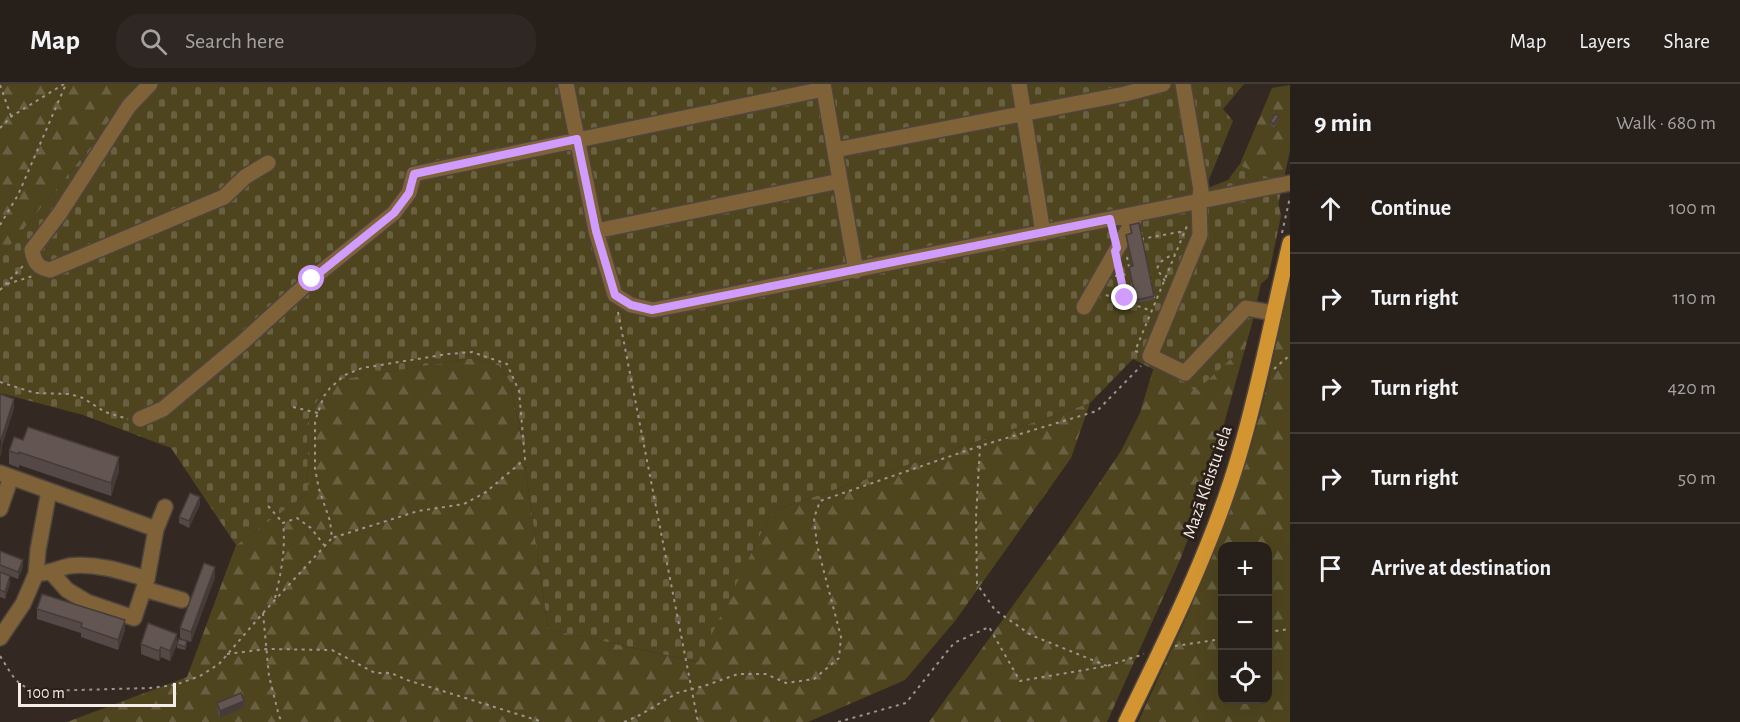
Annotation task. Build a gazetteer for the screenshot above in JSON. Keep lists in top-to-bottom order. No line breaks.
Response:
{"streets":{"main road":["Mazā Kleistu iela"]},"scale_bar":"100 m","page":{"header":"Map","search":"Search here","nav":["Map","Layers","Share"],"heading":["9 min","Walk · 680 m"],"list":[["Continue","100 m"],["Turn right","110 m"],["Turn right","420 m"],["Turn right","50 m"],"Arrive at destination"],"map_buttons":["+","−"],"scale":"100 m"}}
